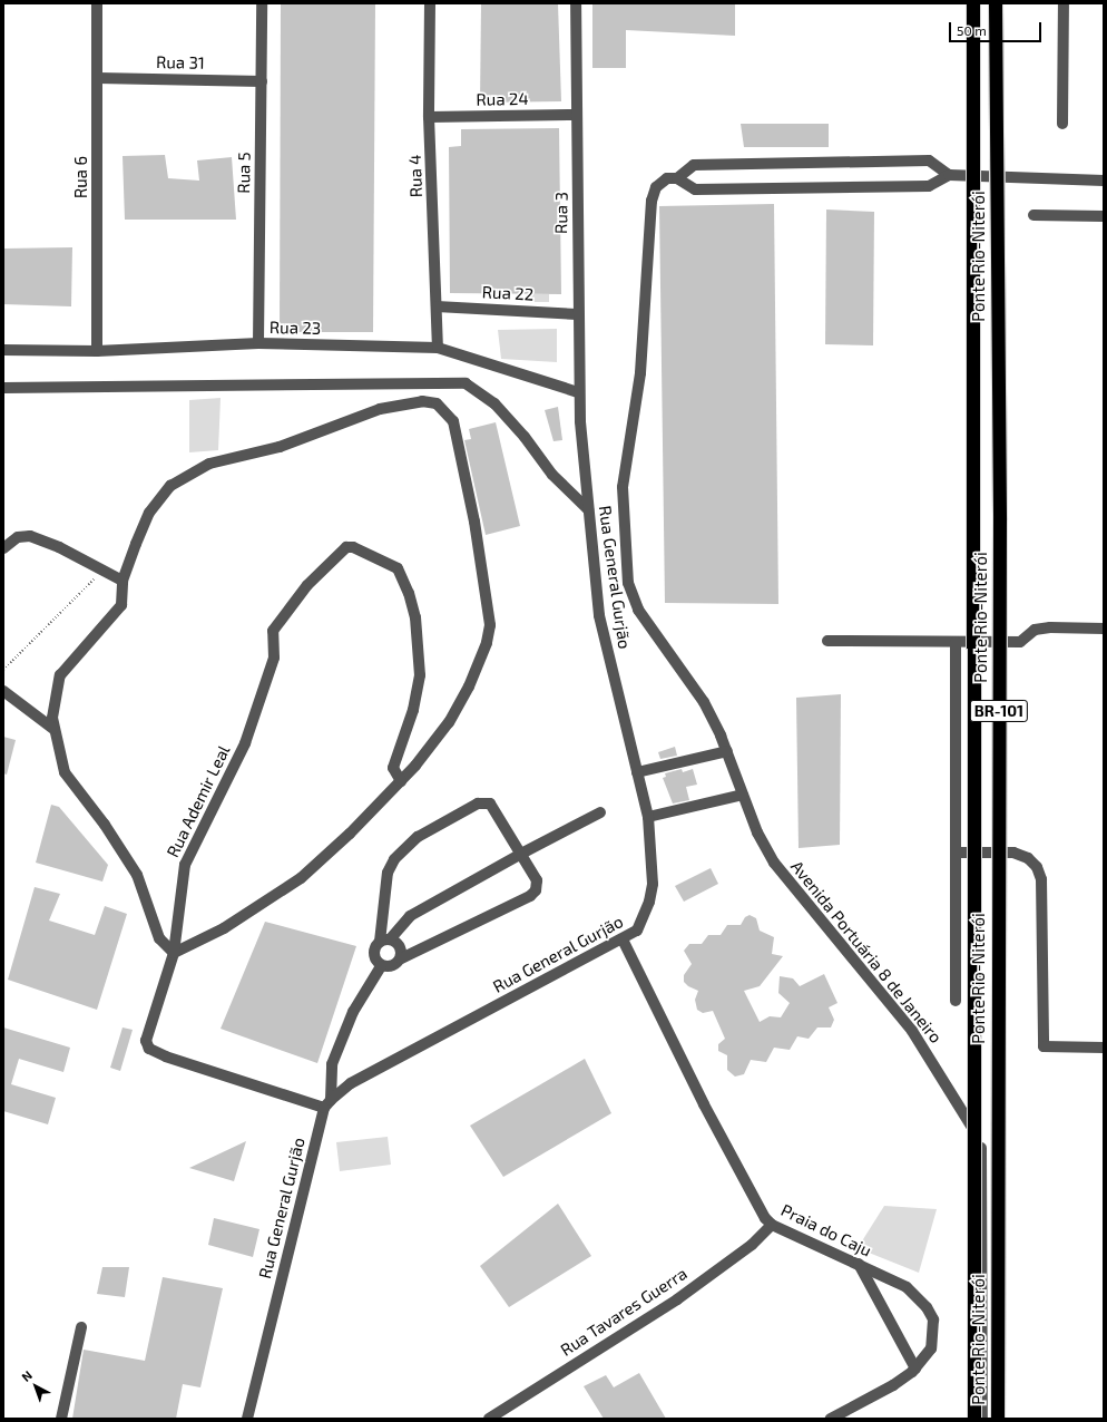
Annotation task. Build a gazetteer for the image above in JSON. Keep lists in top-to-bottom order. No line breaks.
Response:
{"streets":{"highway":["Ponte Rio-Niterói","BR-101"],"street":["Rua 31","Rua 24","Rua 5","Rua 4","Rua 6","Rua 3","Rua 22","Rua 23","Rua General Gurjão","Rua Ademir Leal","Avenida Portuária 8 de Janeiro","Praia do Caju","Rua Tavares Guerra"]},"crossings":[["Rua 31","Rua 5"],["Rua 31","Rua 6"],["Rua 24","Rua 4"],["Rua 24","Rua 3"],["Rua 5","Rua 23"],["Rua 4","Rua 22"],["Rua 4","Rua 23"],["Rua 6","Rua 23"],["Rua 3","Rua 22"],["Rua 3","Rua 23"],["Rua 3","Rua General Gurjão"],["Rua General Gurjão","Rua Ademir Leal"],["Rua General Gurjão","Praia do Caju"],["Praia do Caju","Rua Tavares Guerra"]],"scale_bar":"50 m","north":"top left"}
